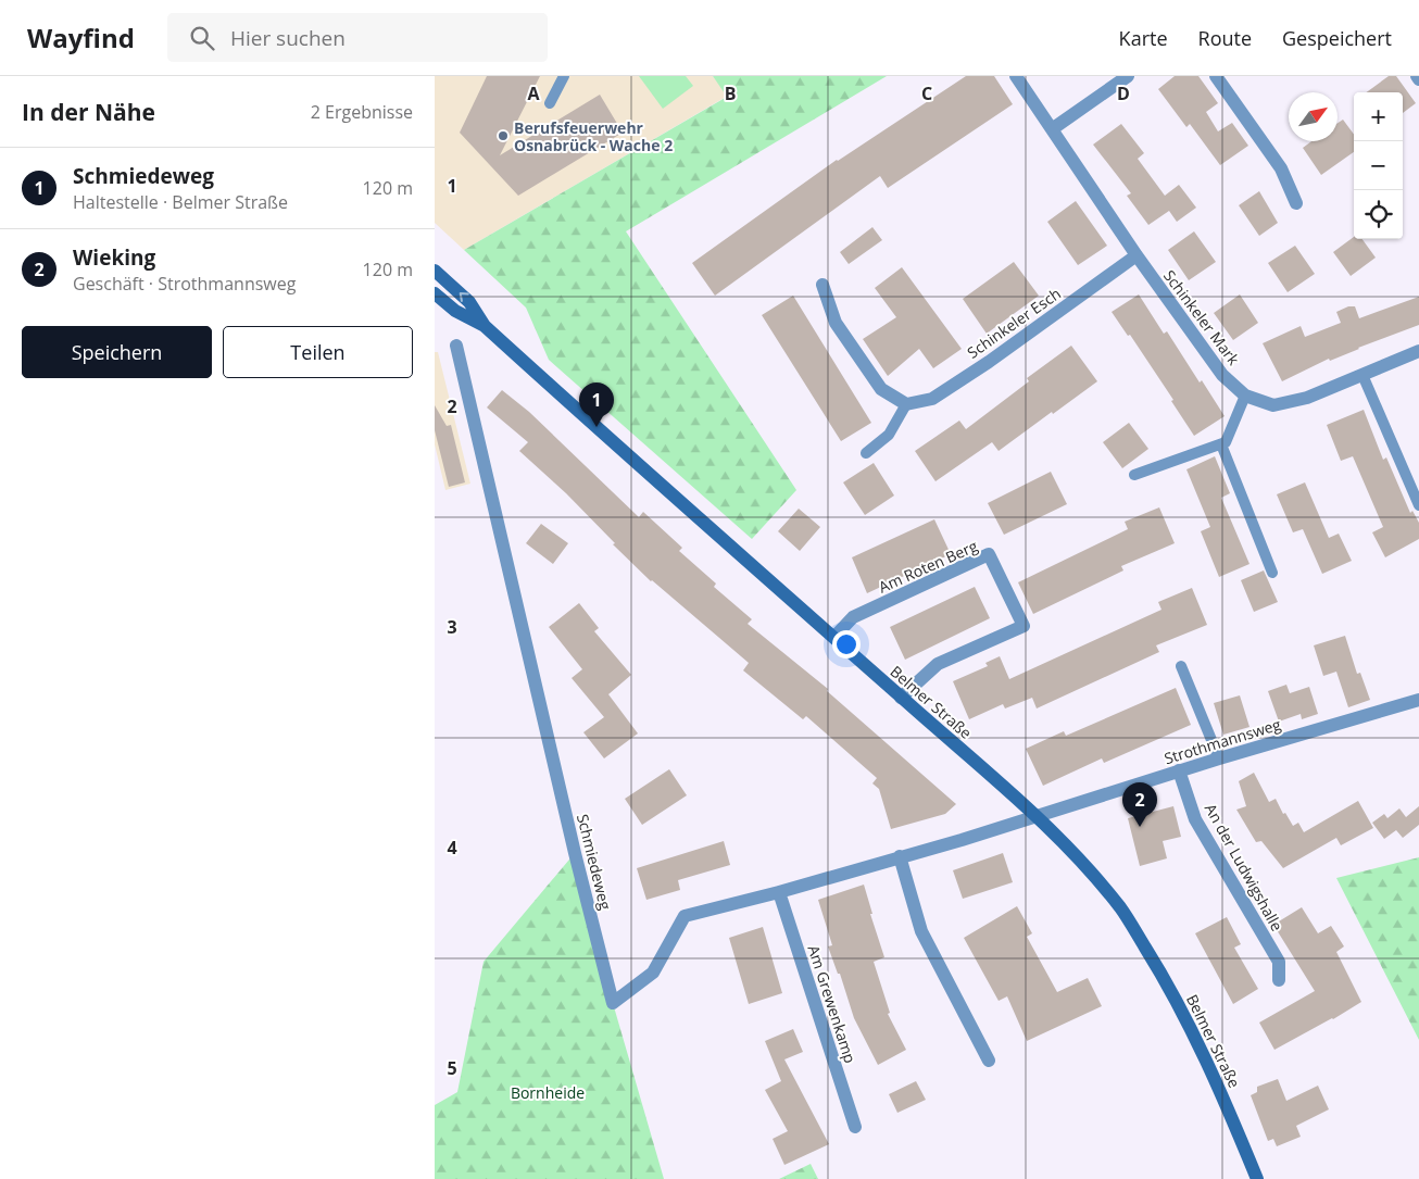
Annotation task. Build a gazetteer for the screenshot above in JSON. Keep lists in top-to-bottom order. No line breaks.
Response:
{"streets":{"street":["Schinkeler Mark","Schinkeler Esch","Am Roten Berg","Belmer Straße","Strothmannsweg","Schmiedeweg","An der Ludwigshalle","Am Grewenkamp"]},"crossings":[["Schinkeler Mark","Schinkeler Esch"],["Am Roten Berg","Belmer Straße"],["Belmer Straße","Strothmannsweg"],["Strothmannsweg","An der Ludwigshalle"],["Schmiedeweg","Am Grewenkamp"]],"parks":["Bornheide"],"places":["Berufsfeuerwehr Osnabrück - Wache 2"],"north":"top right","page":{"header":"Wayfind","search":"Hier suchen","nav":["Karte","Route","Gespeichert"],"heading":["In der Nähe","2 Ergebnisse"],"map_buttons":["+","−"],"list":[{"mark":"1","name":"Schmiedeweg","note":"Haltestelle · Belmer Straße","value":"120 m"},{"mark":"2","name":"Wieking","note":"Geschäft · Strothmannsweg","value":"120 m"}],"buttons":["Speichern","Teilen"],"pins":["1","2"]},"grid":{"columns":["A","B","C","D"],"rows":["1","2","3","4","5"]}}
